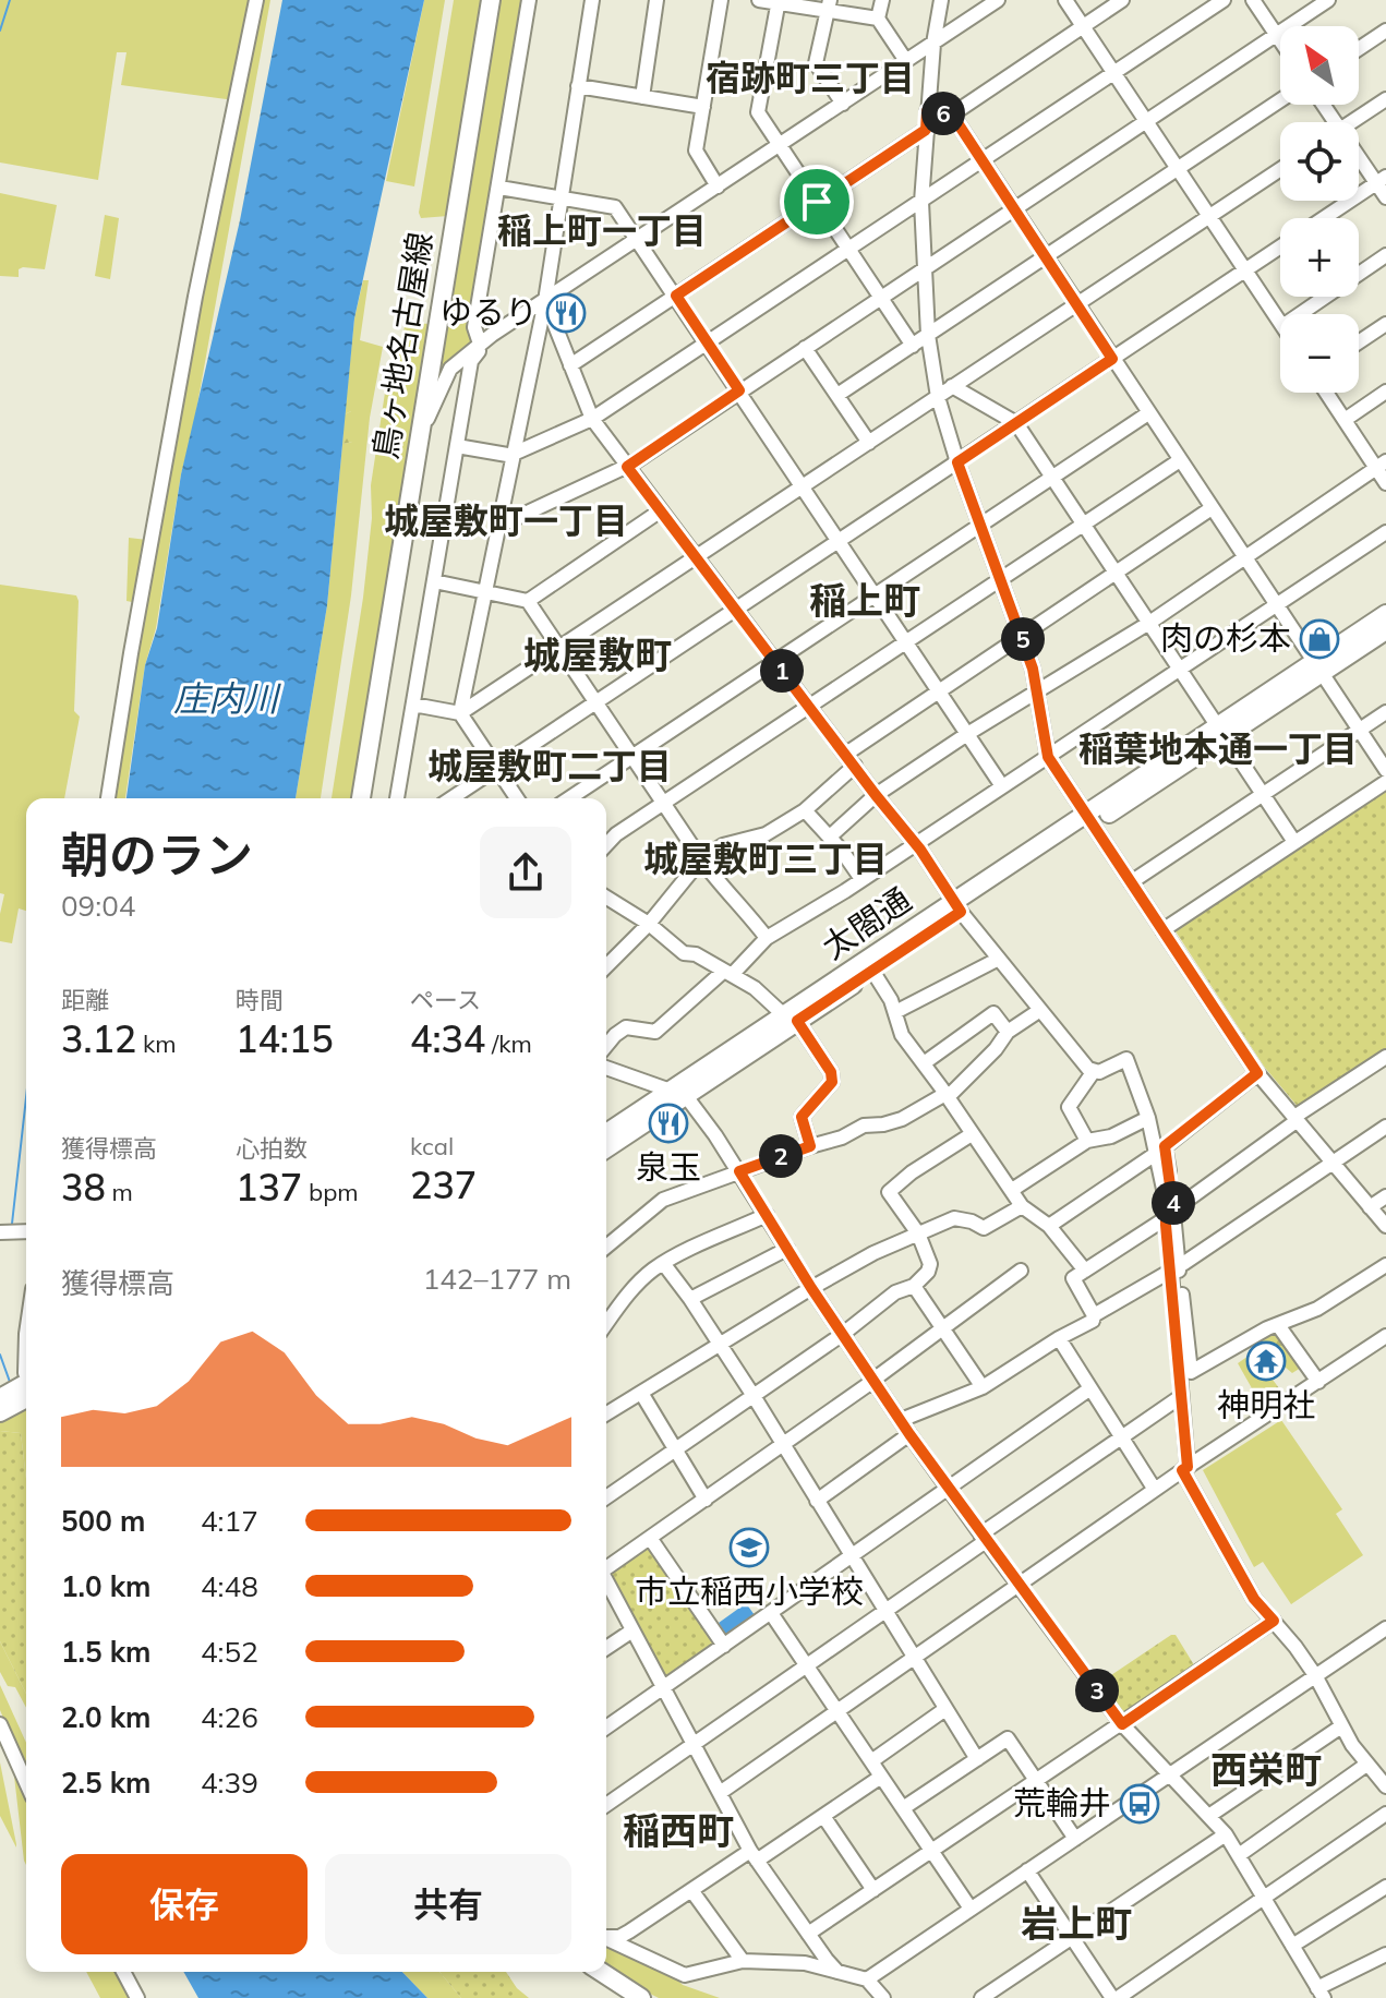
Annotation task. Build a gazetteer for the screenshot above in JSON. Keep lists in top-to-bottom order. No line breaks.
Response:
{"streets":{"main road":["鳥ヶ地名古屋線","太閤通"]},"districts":["宿跡町三丁目","稲上町一丁目","城屋敷町一丁目","稲上町","城屋敷町","稲葉地本通一丁目","城屋敷町二丁目","城屋敷町三丁目","西栄町","稲西町","岩上町"],"water":["庄内川"],"places":{"restaurant":["ゆるり","泉玉"],"shop":["肉の杉本"],"temple":["神明社"],"school or university":["市立稲西小学校"],"bus stop":["荒輪井"]},"north":"top left","page":{"map_buttons":["+","−"],"pins":["6","5","1","2","4","3"],"heading":["朝のラン","09:04"],"stats":[["距離","3.12 km"],["時間","14:15"],["ペース","4:34 /km"],["獲得標高","38 m"],["心拍数","137 bpm"],["kcal","237"]],"chart":["獲得標高","142–177 m"],"list":[{"name":"500 m","note":"4:17"},{"name":"1.0 km","note":"4:48"},{"name":"1.5 km","note":"4:52"},{"name":"2.0 km","note":"4:26"},{"name":"2.5 km","note":"4:39"}],"buttons":["保存","共有"]}}
